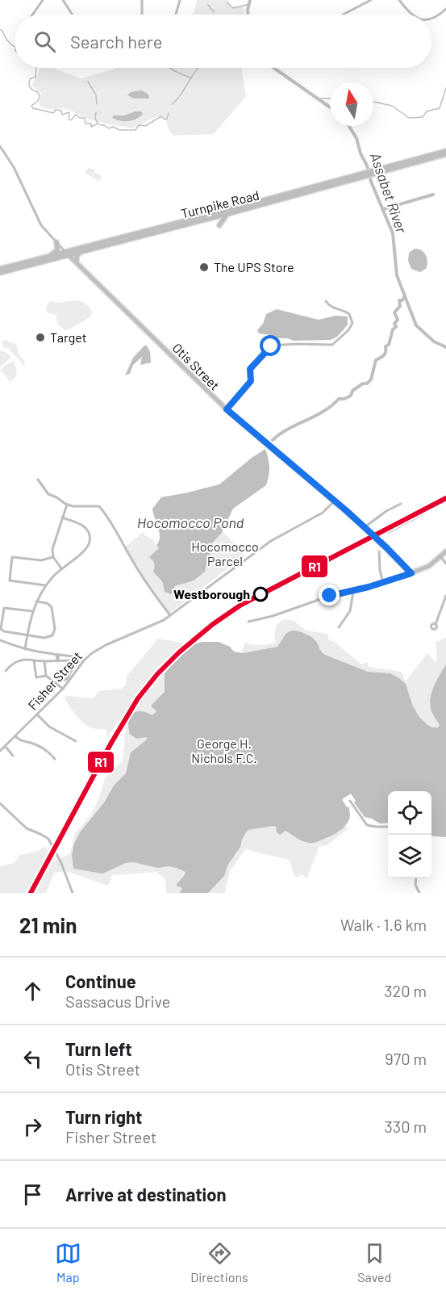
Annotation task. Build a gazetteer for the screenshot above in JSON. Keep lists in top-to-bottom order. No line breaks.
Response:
{"streets":{"highway":["Turnpike Road"],"main road":["Otis Street"],"street":["Fisher Street"]},"crossings":[["Turnpike Road","Otis Street"],["Otis Street","Fisher Street"]],"water":["Assabet River","Hocomocco Pond"],"parks":["Hocomocco Parcel","George H. Nichols F.C."],"places":["The UPS Store","Target","Westborough"],"lines":["transit line R1"],"north":"top","page":{"search":"Search here","heading":["21 min","Walk · 1.6 km"],"list":[["Continue","Sassacus Drive","320 m"],["Turn left","Otis Street","970 m"],["Turn right","Fisher Street","330 m"],"Arrive at destination"],"nav":["Map","Directions","Saved"]}}
